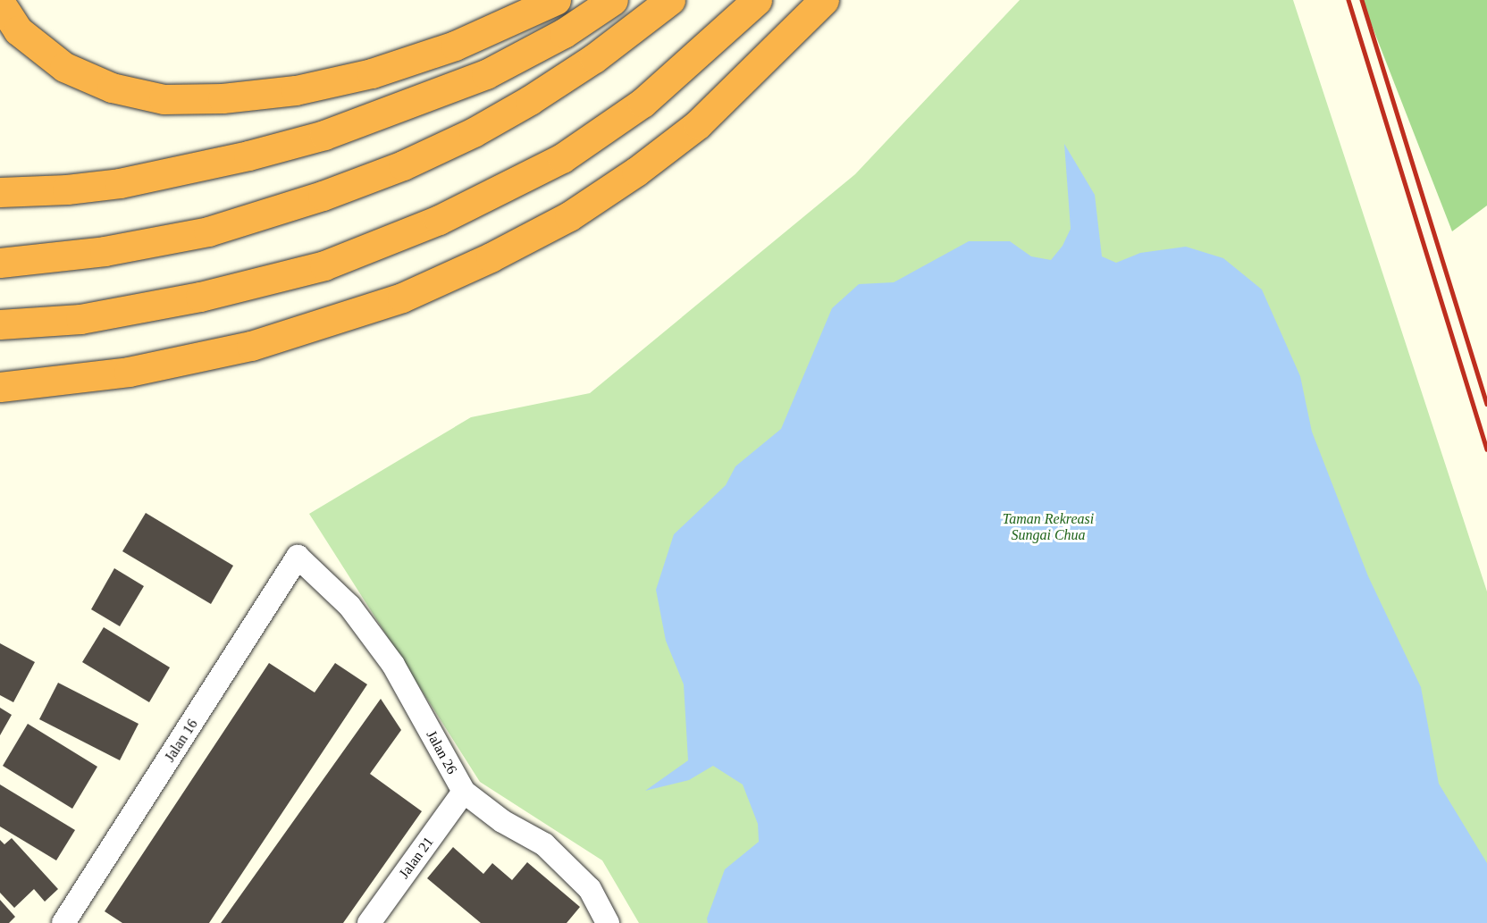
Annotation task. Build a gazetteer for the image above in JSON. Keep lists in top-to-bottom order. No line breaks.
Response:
{"streets":{"street":["Jalan 16","Jalan 26","Jalan 21"]},"crossings":[["Jalan 16","Jalan 26"],["Jalan 26","Jalan 21"]],"parks":["Taman Rekreasi Sungai Chua"]}
